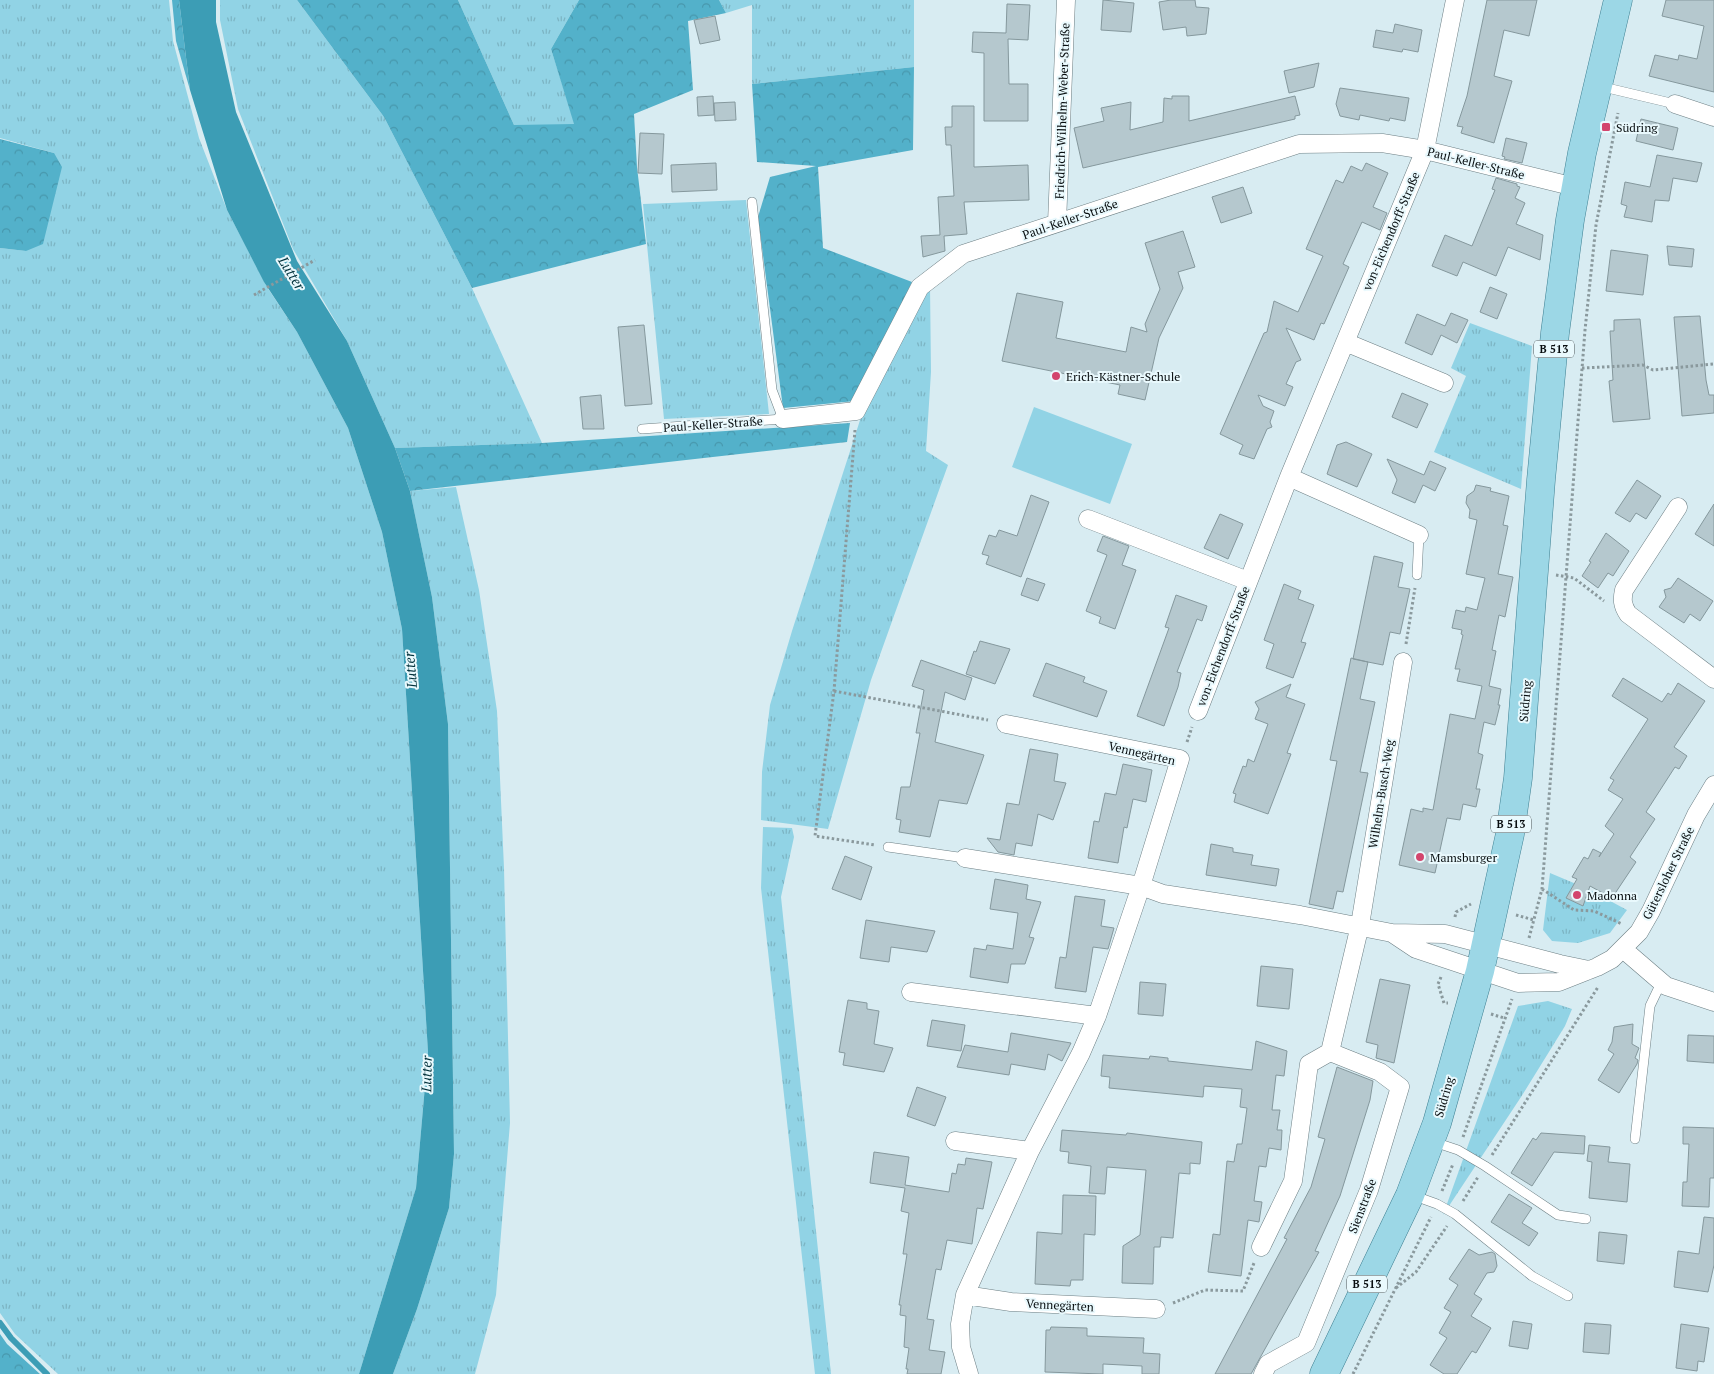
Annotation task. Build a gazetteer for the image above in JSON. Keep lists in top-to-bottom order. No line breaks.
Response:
{"streets":{"main road":["B 513","Südring"],"street":["Friedrich-Wilhelm-Weber-Straße","Paul-Keller-Straße","von-Eichendorff-Straße","Vennegärten","Wilhelm-Busch-Weg","Gütersloher Straße","Sienstraße"]},"crossings":[["Friedrich-Wilhelm-Weber-Straße","Paul-Keller-Straße"],["Paul-Keller-Straße","von-Eichendorff-Straße"],["Paul-Keller-Straße","Südring"],["Südring","Gütersloher Straße"]],"water":["Lutter"],"places":{"transit":["Südring"],"other":["Erich-Kästner-Schule","Mamsburger","Madonna"]}}
